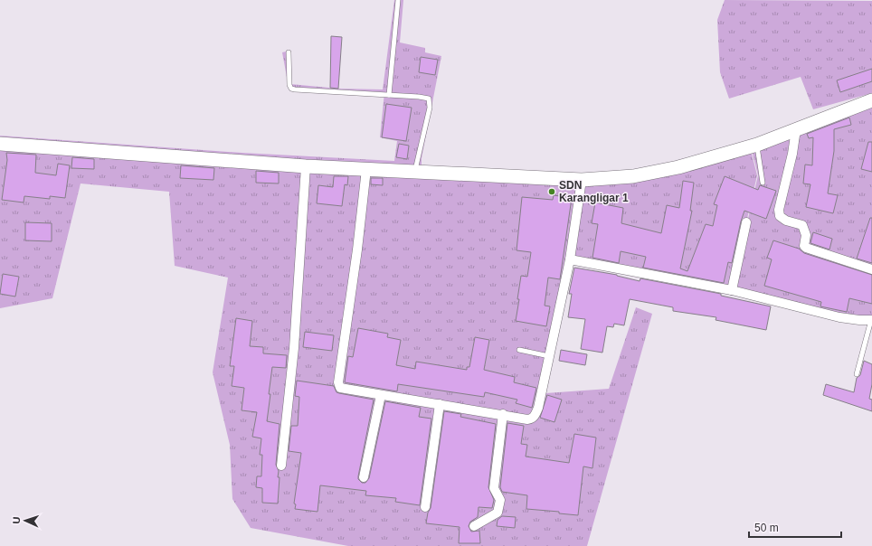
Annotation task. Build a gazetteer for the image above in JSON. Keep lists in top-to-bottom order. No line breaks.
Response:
{"places":["SDN Karangligar 1"],"scale_bar":"50 m","north":"left"}
